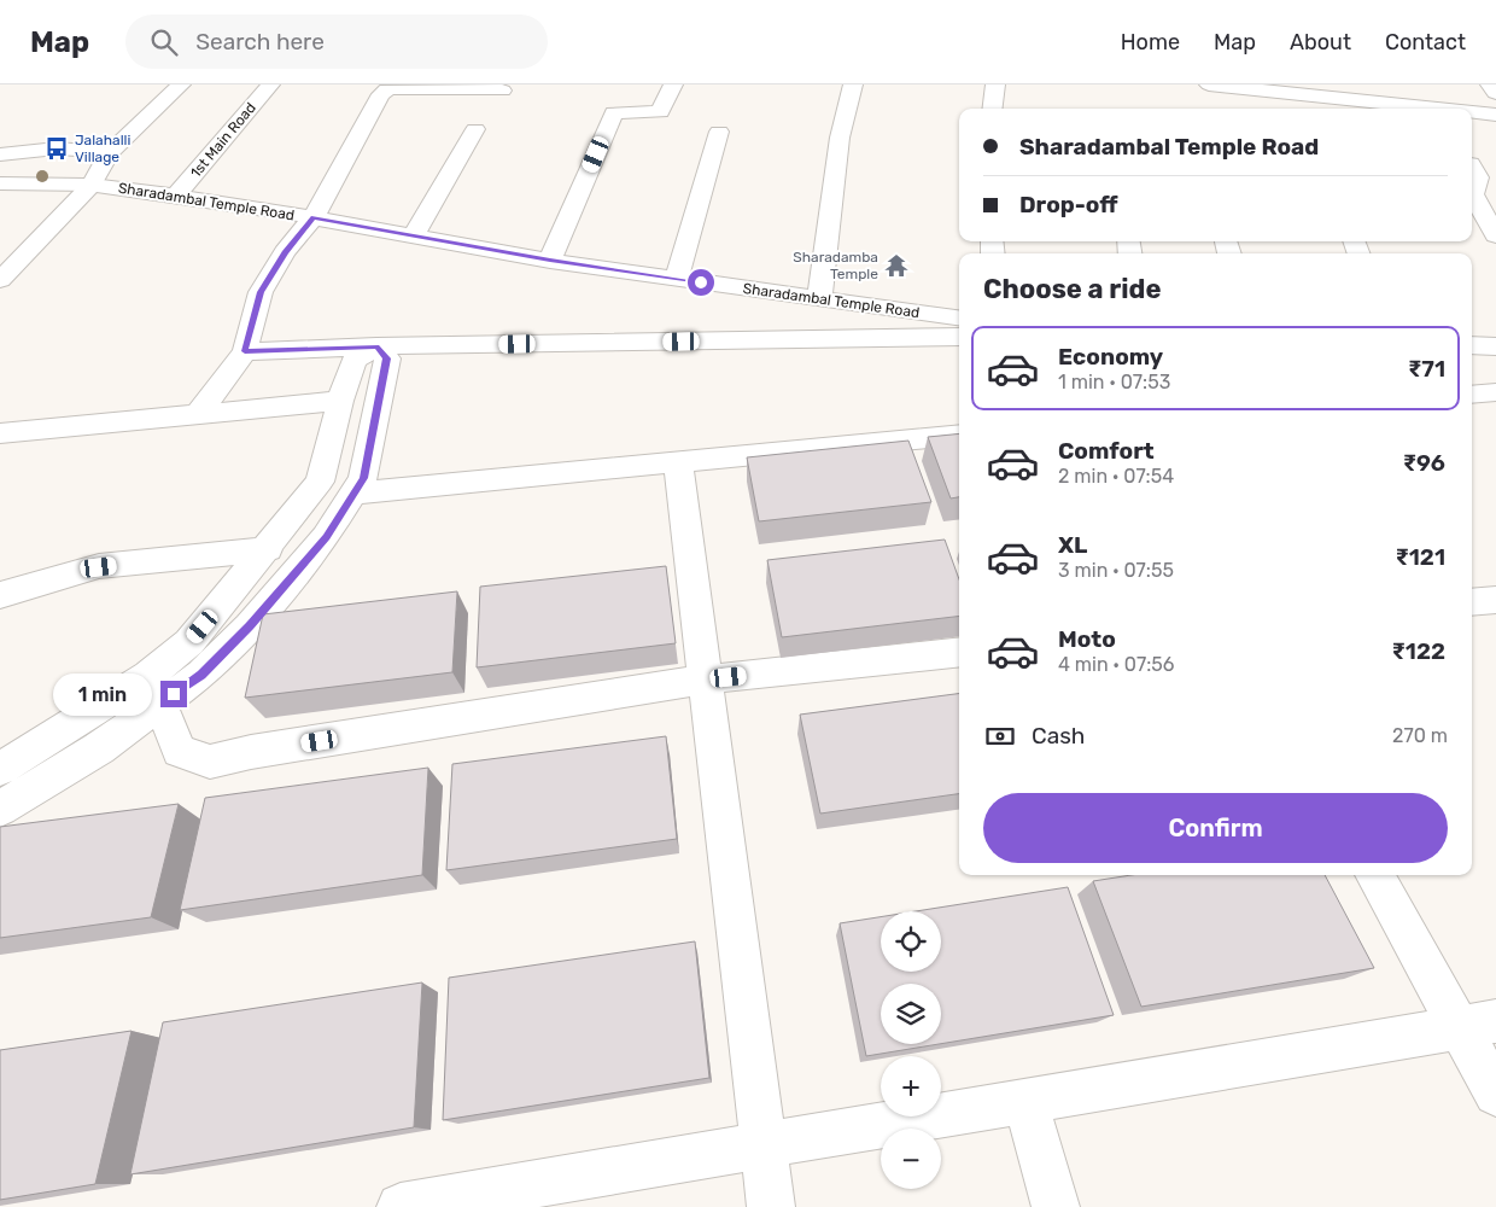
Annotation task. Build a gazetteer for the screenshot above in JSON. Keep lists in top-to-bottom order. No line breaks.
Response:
{"streets":{"street":["1st Main Road","Sharadambal Temple Road"]},"crossings":[["1st Main Road","Sharadambal Temple Road"]],"places":{"bus stop":["Jalahalli Village"],"temple":["Sharadamba Temple"]},"page":{"header":"Map","search":"Search here","nav":["Home","Map","About","Contact"],"banner":["Sharadambal Temple Road","Drop-off"],"heading":"Choose a ride","list":[{"name":"Economy","note":"1 min · 07:53","value":"₹71"},{"name":"Comfort","note":"2 min · 07:54","value":"₹96"},{"name":"XL","note":"3 min · 07:55","value":"₹121"},{"name":"Moto","note":"4 min · 07:56","value":"₹122"}],"bubble":"1 min","pay":["Cash","270 m"],"buttons":"Confirm","map_buttons":["+","−"]}}
